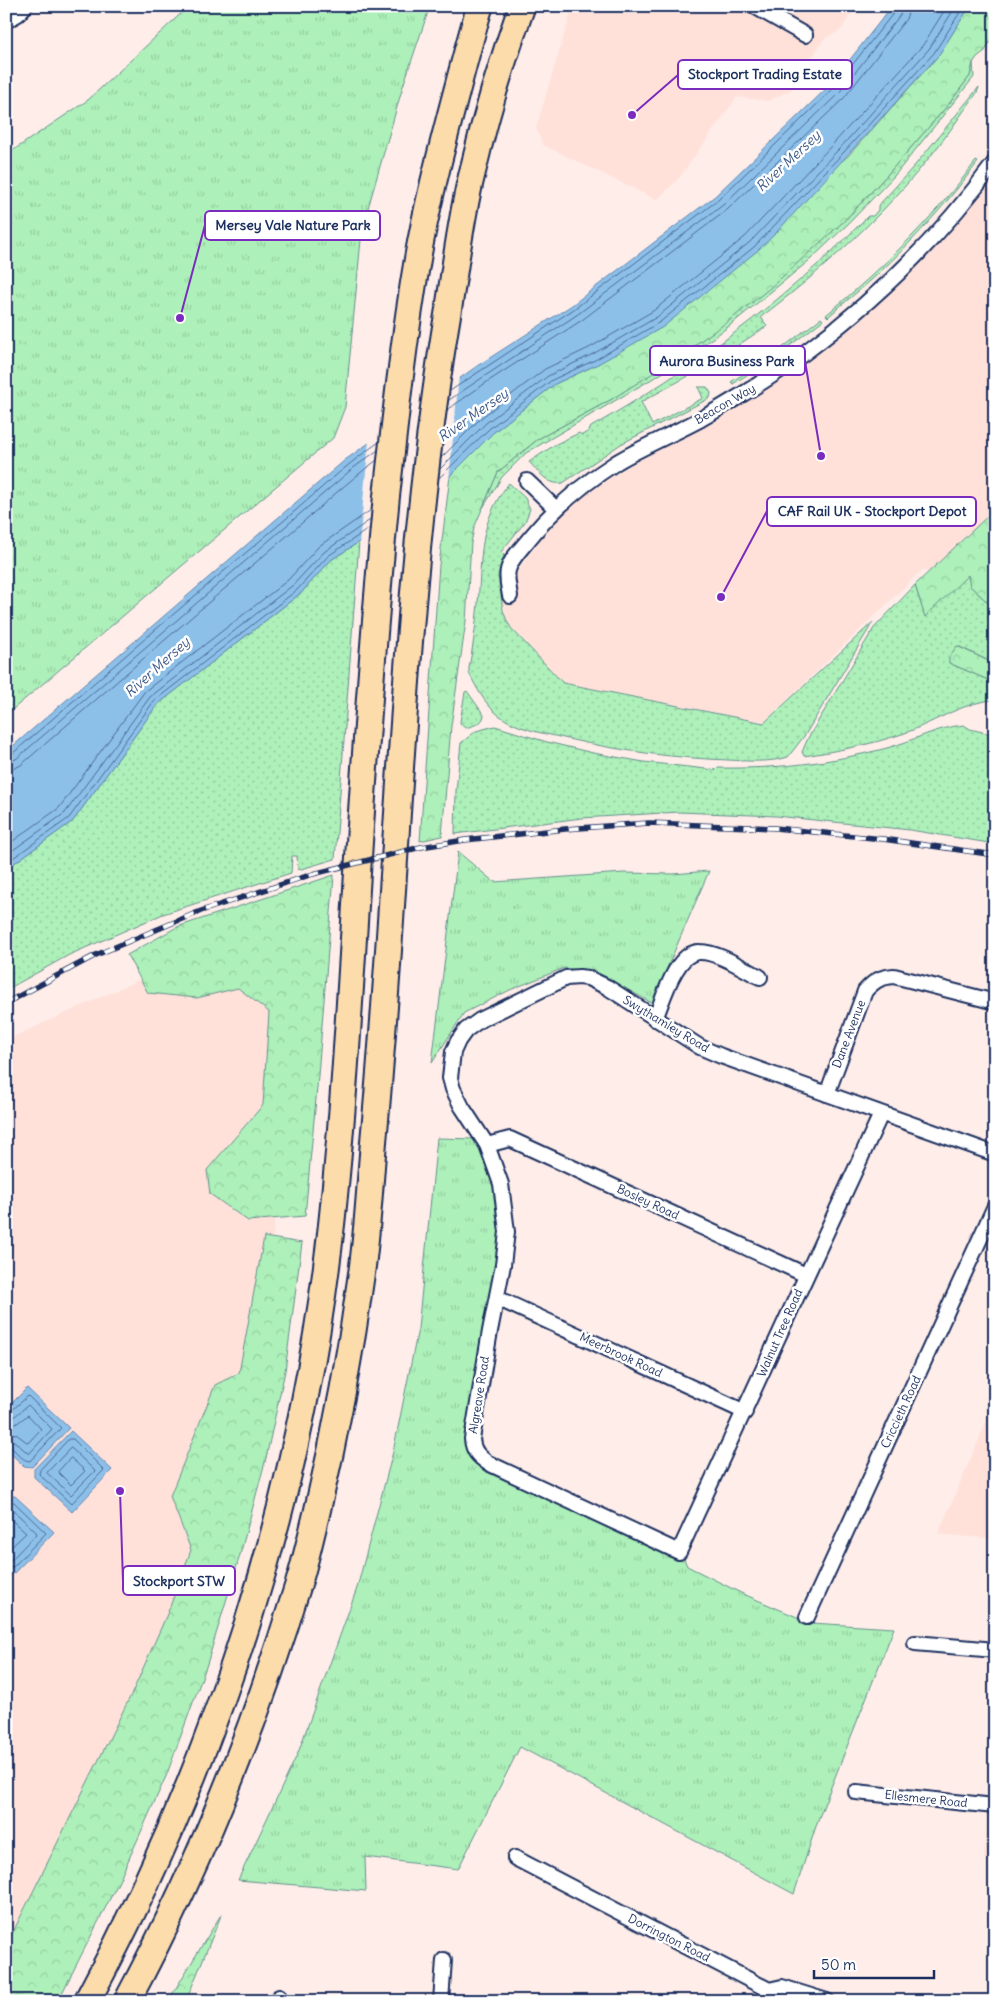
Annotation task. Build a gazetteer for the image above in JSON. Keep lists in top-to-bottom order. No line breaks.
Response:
{"streets":{"street":["Beacon Way","Swythamley Road","Dane Avenue","Bosley Road","Walnut Tree Road","Meerbrook Road","Algreave Road","Criccieth Road","Ellesmere Road","Dorrington Road"]},"crossings":[["Swythamley Road","Dane Avenue"],["Swythamley Road","Bosley Road"],["Swythamley Road","Walnut Tree Road"],["Swythamley Road","Algreave Road"],["Bosley Road","Walnut Tree Road"],["Bosley Road","Algreave Road"],["Walnut Tree Road","Meerbrook Road"],["Walnut Tree Road","Algreave Road"],["Meerbrook Road","Algreave Road"]],"water":["River Mersey"],"places":["Stockport Trading Estate","Mersey Vale Nature Park","Aurora Business Park","CAF Rail UK - Stockport Depot","Stockport STW"],"scale_bar":"50 m"}
